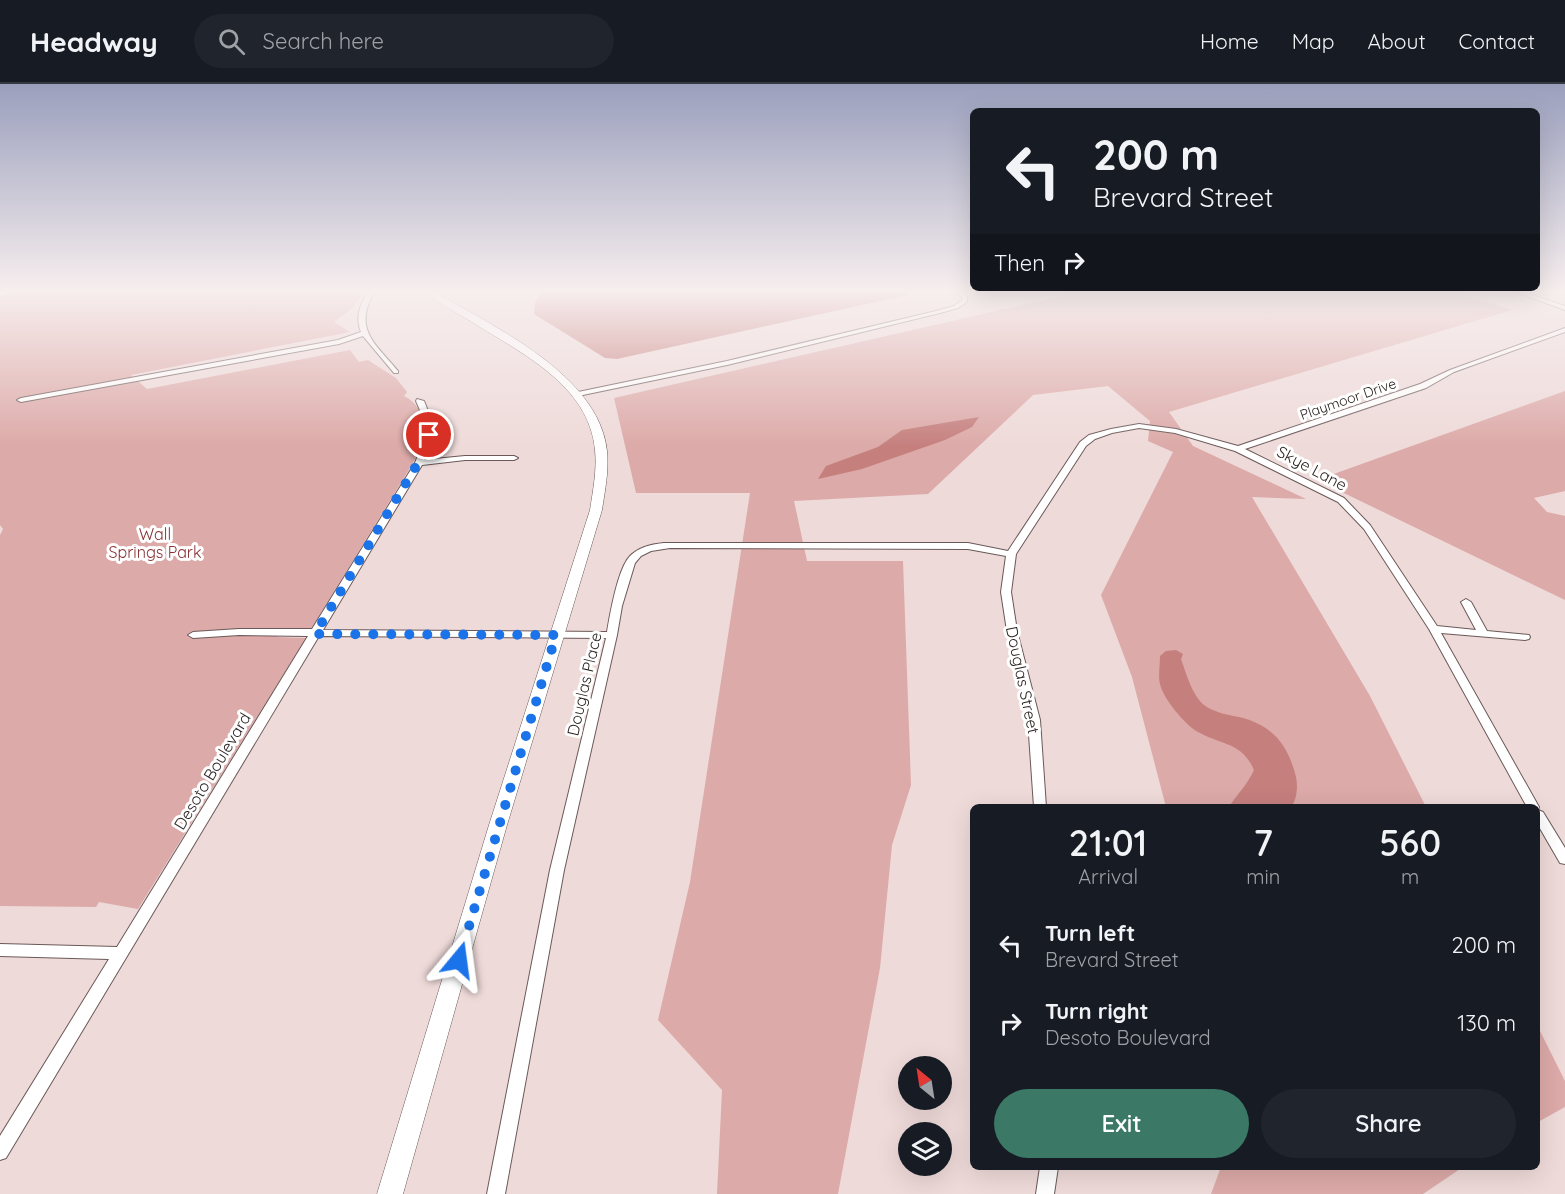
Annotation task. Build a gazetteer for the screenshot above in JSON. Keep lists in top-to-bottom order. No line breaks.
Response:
{"streets":{"street":["Playmoor Drive","Skye Lane","Douglas Street","Douglas Place","Desoto Boulevard"]},"crossings":[["Playmoor Drive","Skye Lane"],["Skye Lane","Douglas Street"],["Skye Lane","Douglas Place"],["Douglas Street","Douglas Place"]],"parks":["Wall Springs Park"],"north":"top left","page":{"header":"Headway","search":"Search here","nav":["Home","Map","About","Contact"],"turn":["200 m","Brevard Street"],"then":"Then","eta":["21:01","Arrival","7","min","560","m"],"list":[{"name":"Turn left","note":"Brevard Street","value":"200 m"},{"name":"Turn right","note":"Desoto Boulevard","value":"130 m"}],"buttons":["Exit","Share"]}}
